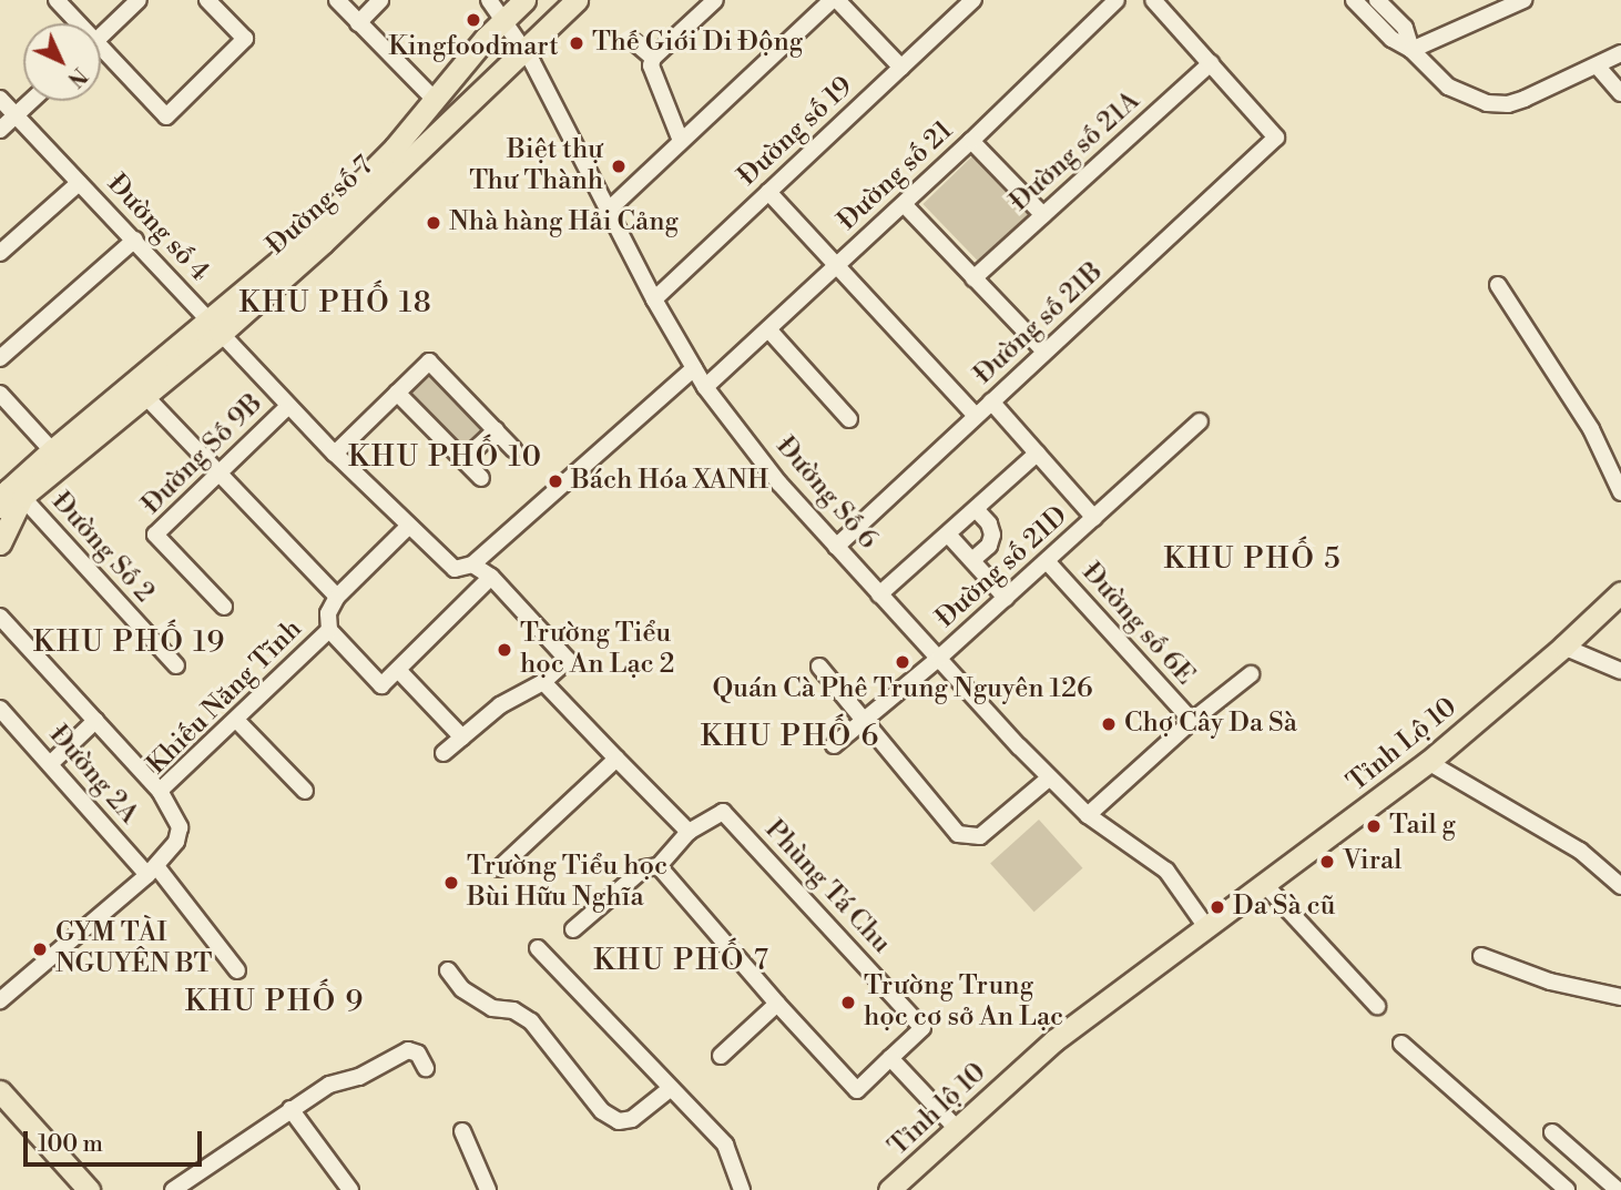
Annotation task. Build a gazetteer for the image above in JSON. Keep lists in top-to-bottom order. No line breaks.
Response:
{"streets":{"main road":["Đường số 7","Tỉnh Lộ 10","Tỉnh lộ 10"],"street":["Đường số 19","Đường số 21A","Đường số 21","Đường số 4","Đường số 21B","Đường Số 9B","Đường Số 6","Đường Số 2","Đường số 21D","Đường số 6E","Khiếu Năng Tĩnh","Đường 2A","Phùng Tá Chu"]},"crossings":[["Đường số 19","Đường Số 6"],["Đường số 21A","Đường số 21B"],["Đường số 21","Đường Số 6"],["Đường số 7","Đường số 4"],["Đường số 7","Đường Số 6"],["Đường số 7","Đường Số 2"],["Đường số 4","Đường Số 9B"],["Đường số 21B","Đường Số 6"],["Đường Số 6","Đường số 21D"],["Đường Số 6","Tỉnh Lộ 10"],["Đường Số 6","Tỉnh lộ 10"],["Đường số 21D","Đường số 6E"],["Khiếu Năng Tĩnh","Đường 2A"],["Tỉnh Lộ 10","Tỉnh lộ 10"]],"districts":["KHU PHỐ 18","KHU PHỐ 10","KHU PHỐ 5","KHU PHỐ 19","KHU PHỐ 6","KHU PHỐ 7","KHU PHỐ 9"],"places":["Kingfoodmart","Thế Giới Di Động","Biệt thự Thư Thành","Nhà hàng Hải Cảng","Bách Hóa XANH","Trường Tiểu học An Lạc 2","Quán Cà Phê Trung Nguyên 126","Chợ Cây Da Sà","Tail g","Viral","Trường Tiểu học Bùi Hữu Nghĩa","Da Sà cũ","GYM TÀI NGUYÊN BT","Trường Trung học cơ sở An Lạc"],"scale_bar":"100 m","north":"bottom right"}
